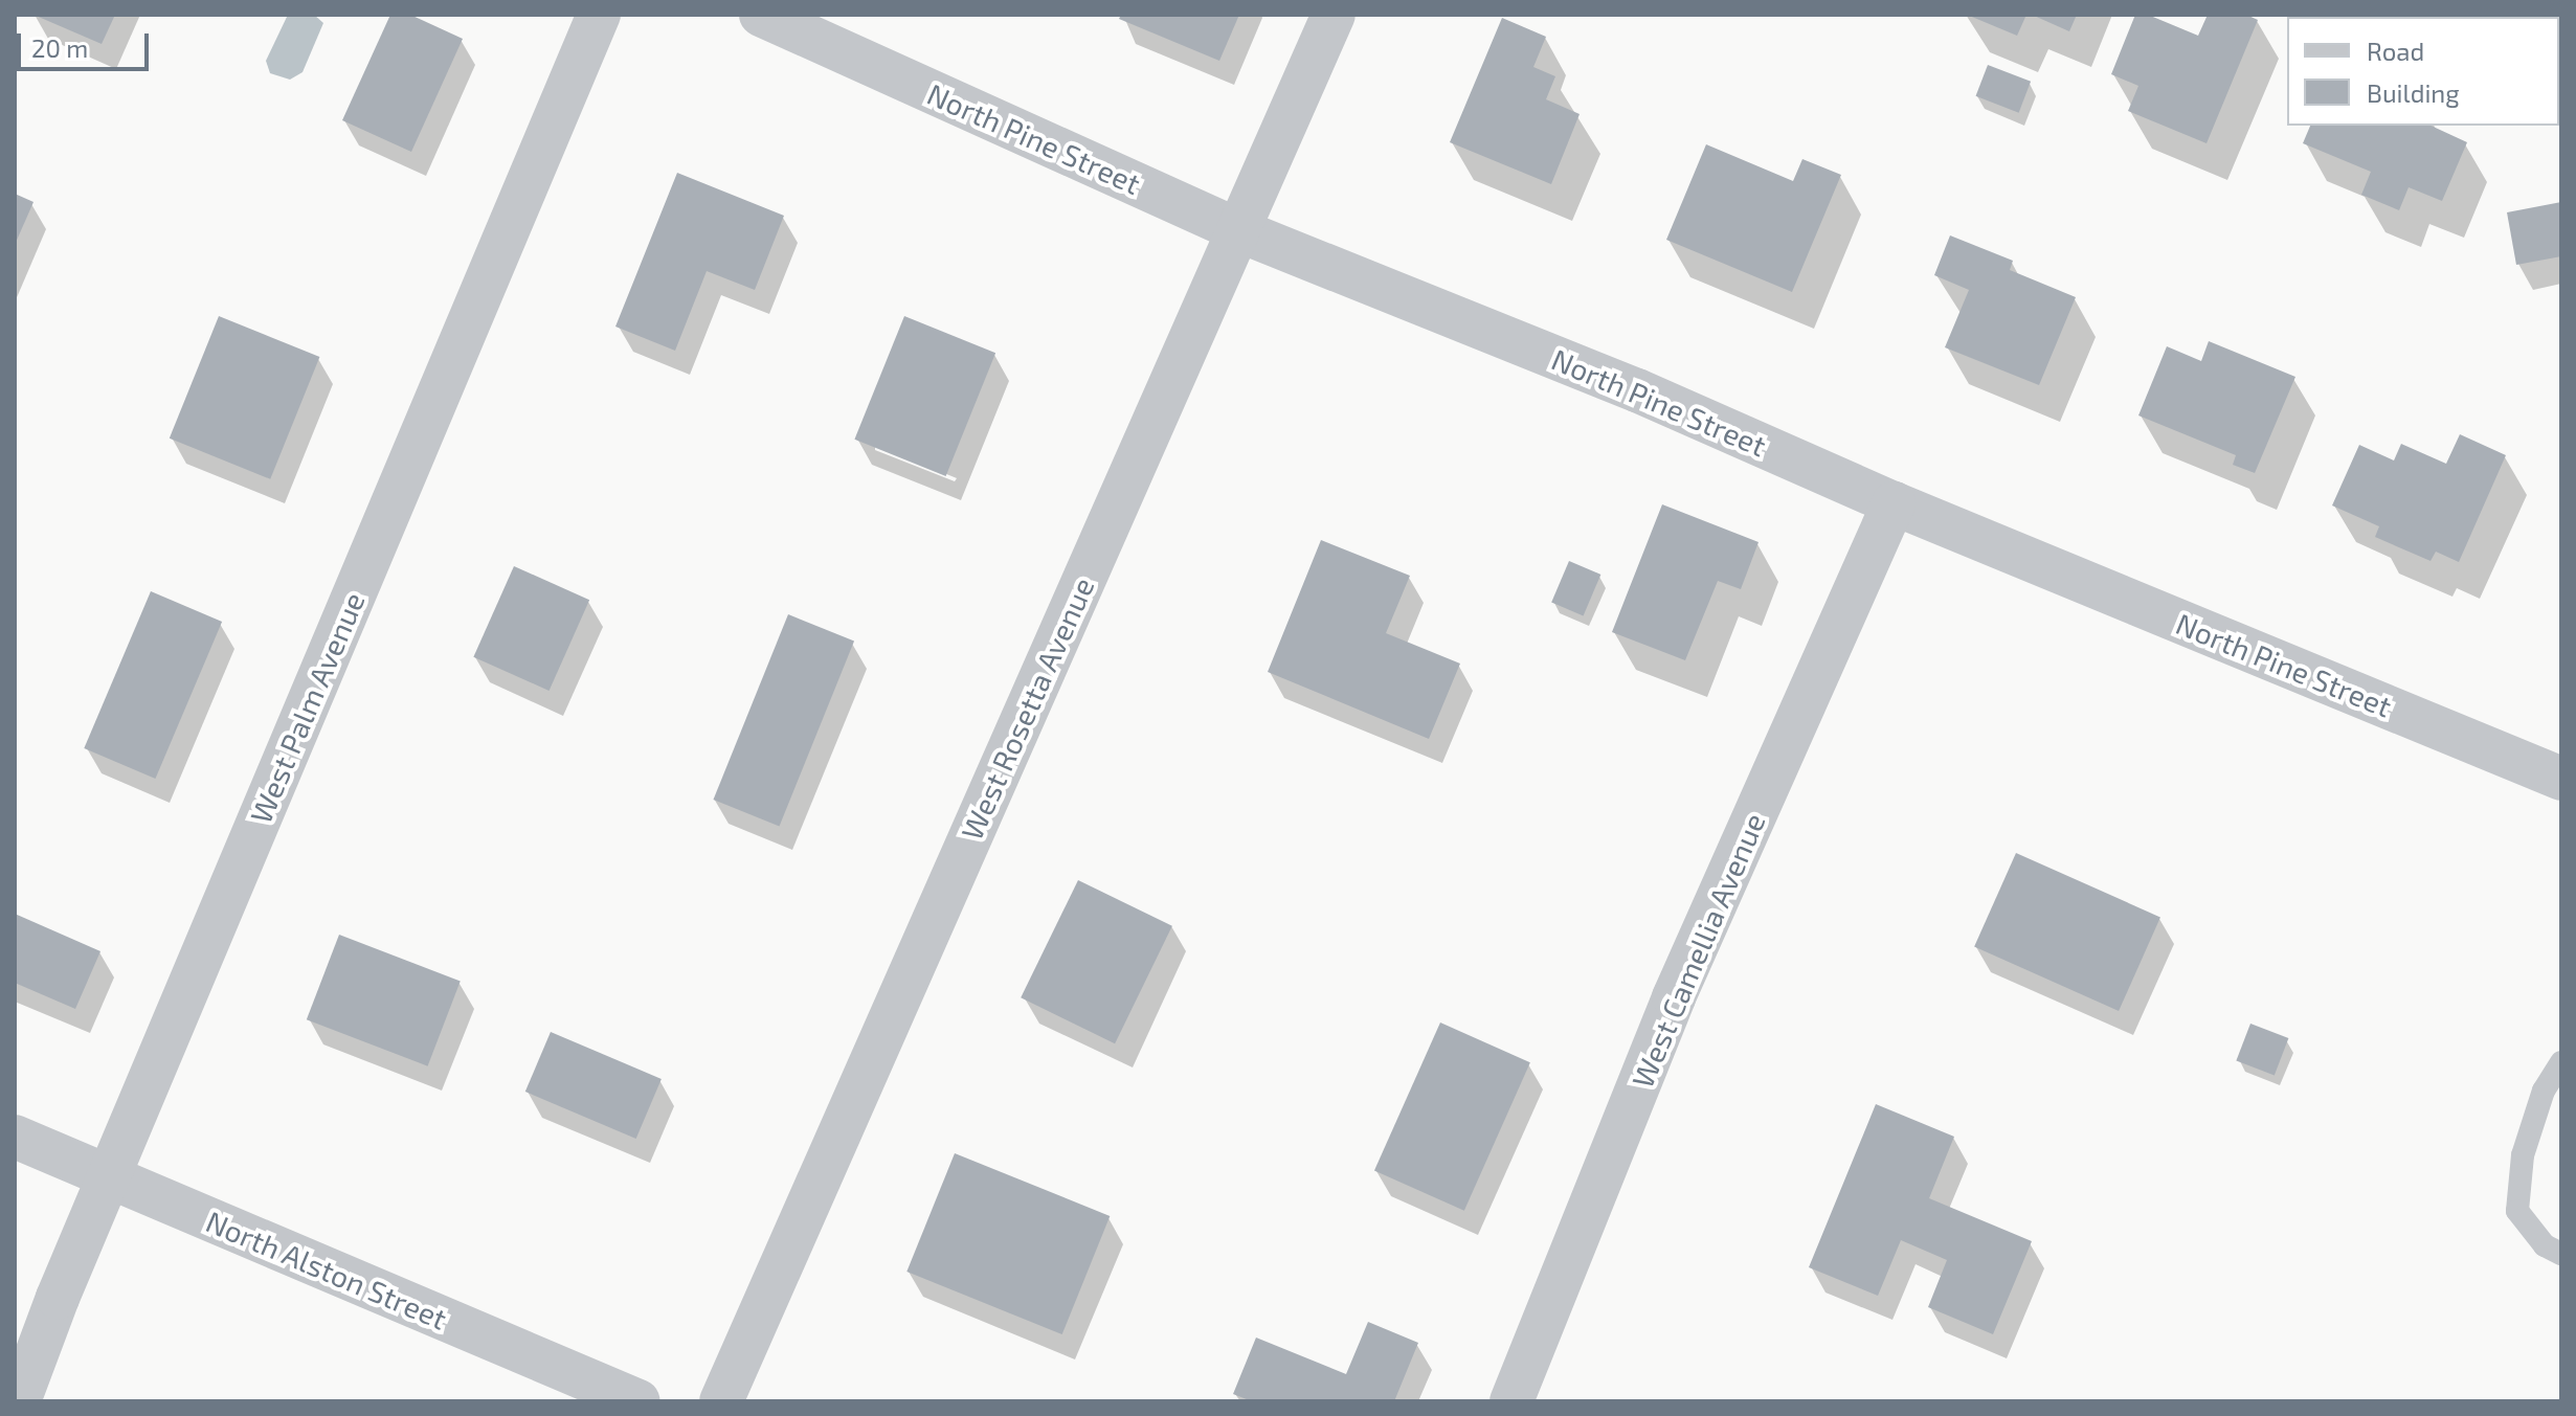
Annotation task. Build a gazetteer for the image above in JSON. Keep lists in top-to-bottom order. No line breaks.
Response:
{"streets":{"street":["North Pine Street","West Palm Avenue","West Rosetta Avenue","West Camellia Avenue","North Alston Street"]},"crossings":[["North Pine Street","West Rosetta Avenue"],["North Pine Street","West Camellia Avenue"],["West Palm Avenue","North Alston Street"]],"legend":["Road","Building"],"scale_bar":"20 m"}
